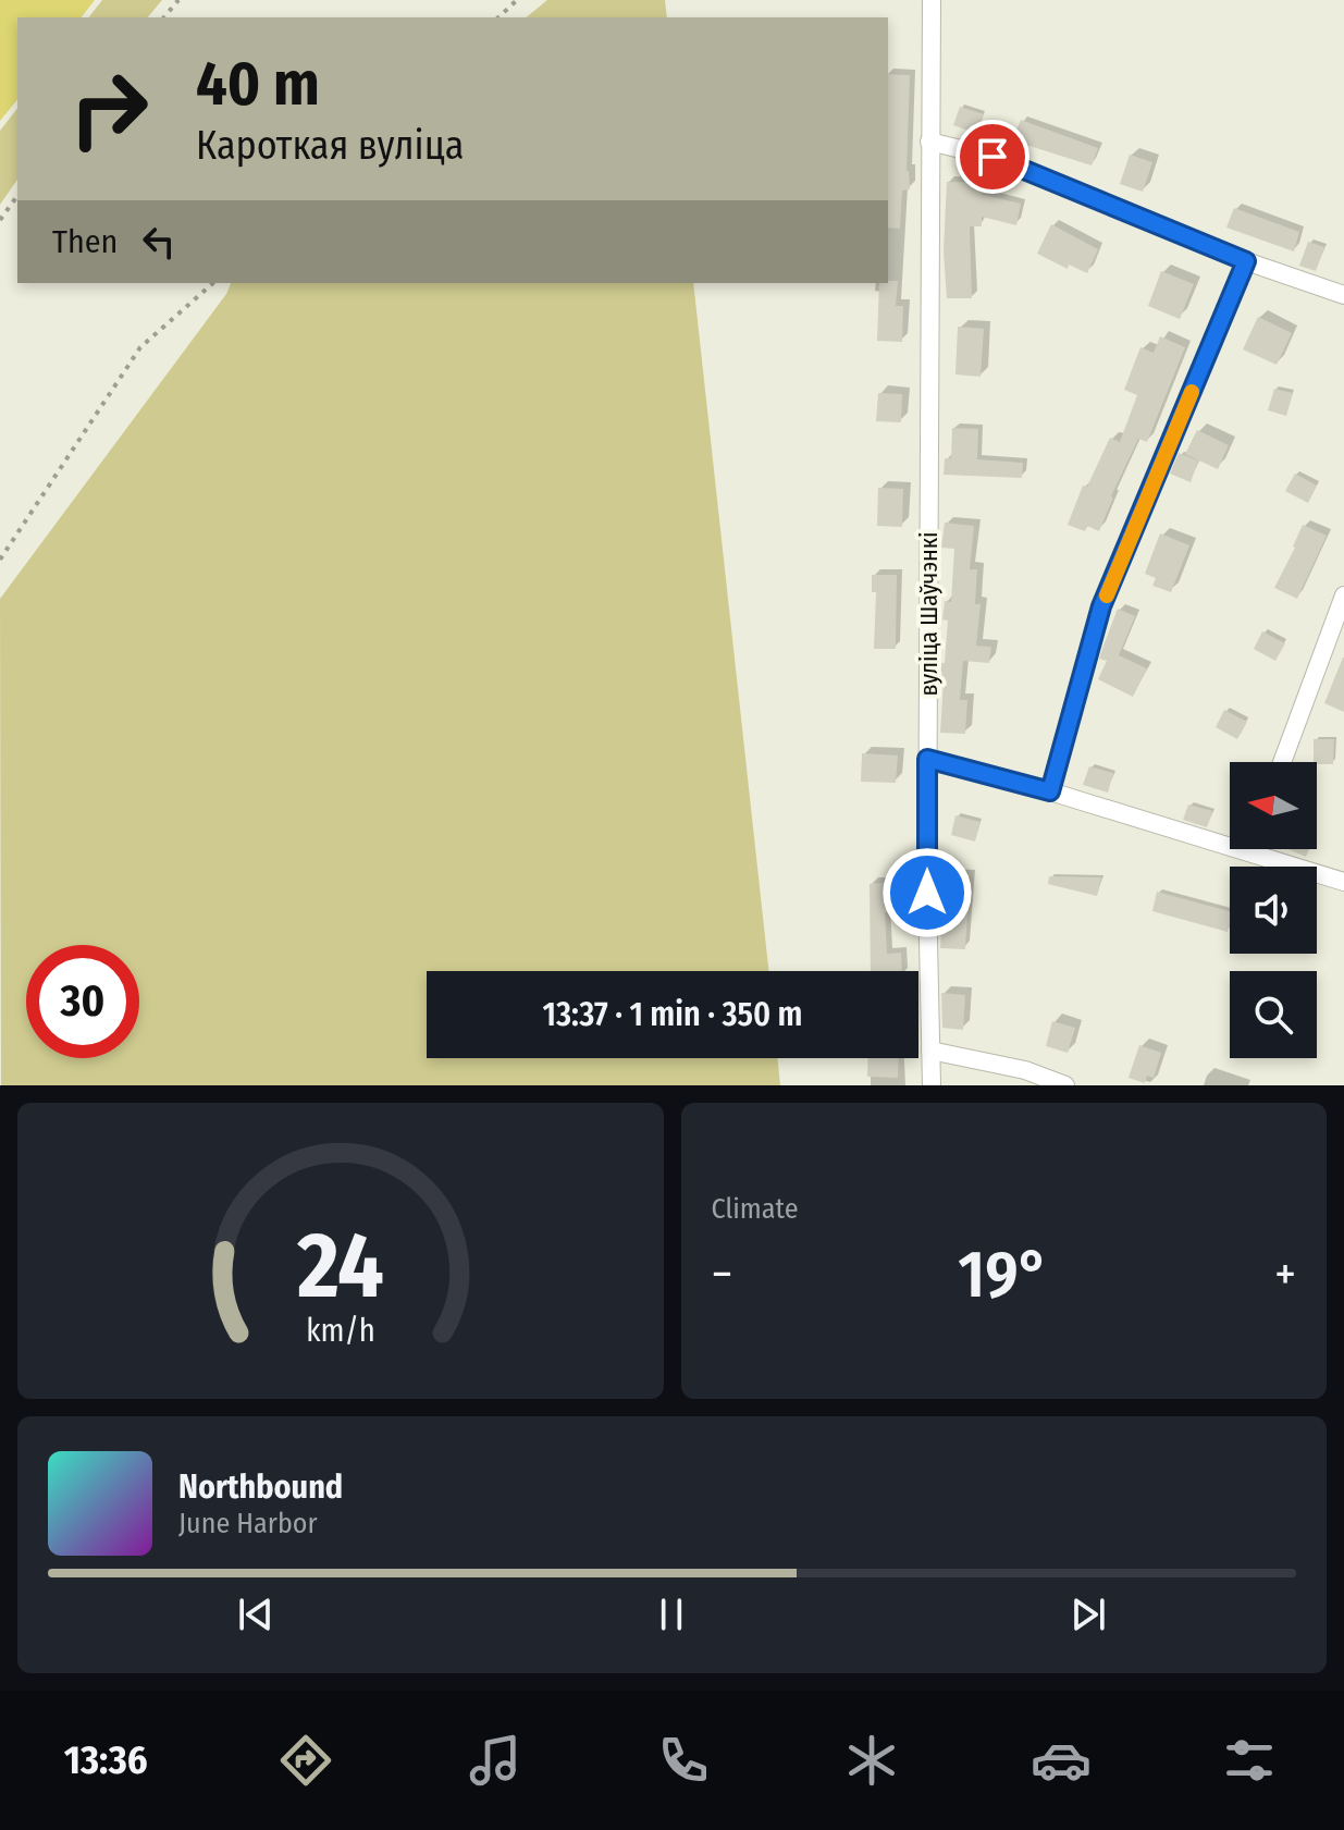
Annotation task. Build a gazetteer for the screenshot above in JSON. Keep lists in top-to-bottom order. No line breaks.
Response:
{"streets":{"street":["вуліца Шаўчэнкі"]},"north":"left","page":{"turn":["40 m","Кароткая вуліца"],"then":"Then","limit":"30","trip":"13:37 · 1 min · 350 m","tile":"Climate","heat":["−","19°","+"],"song":["Northbound","June Harbor"],"tabs":"13:36","gauge":["24","km/h"]}}
